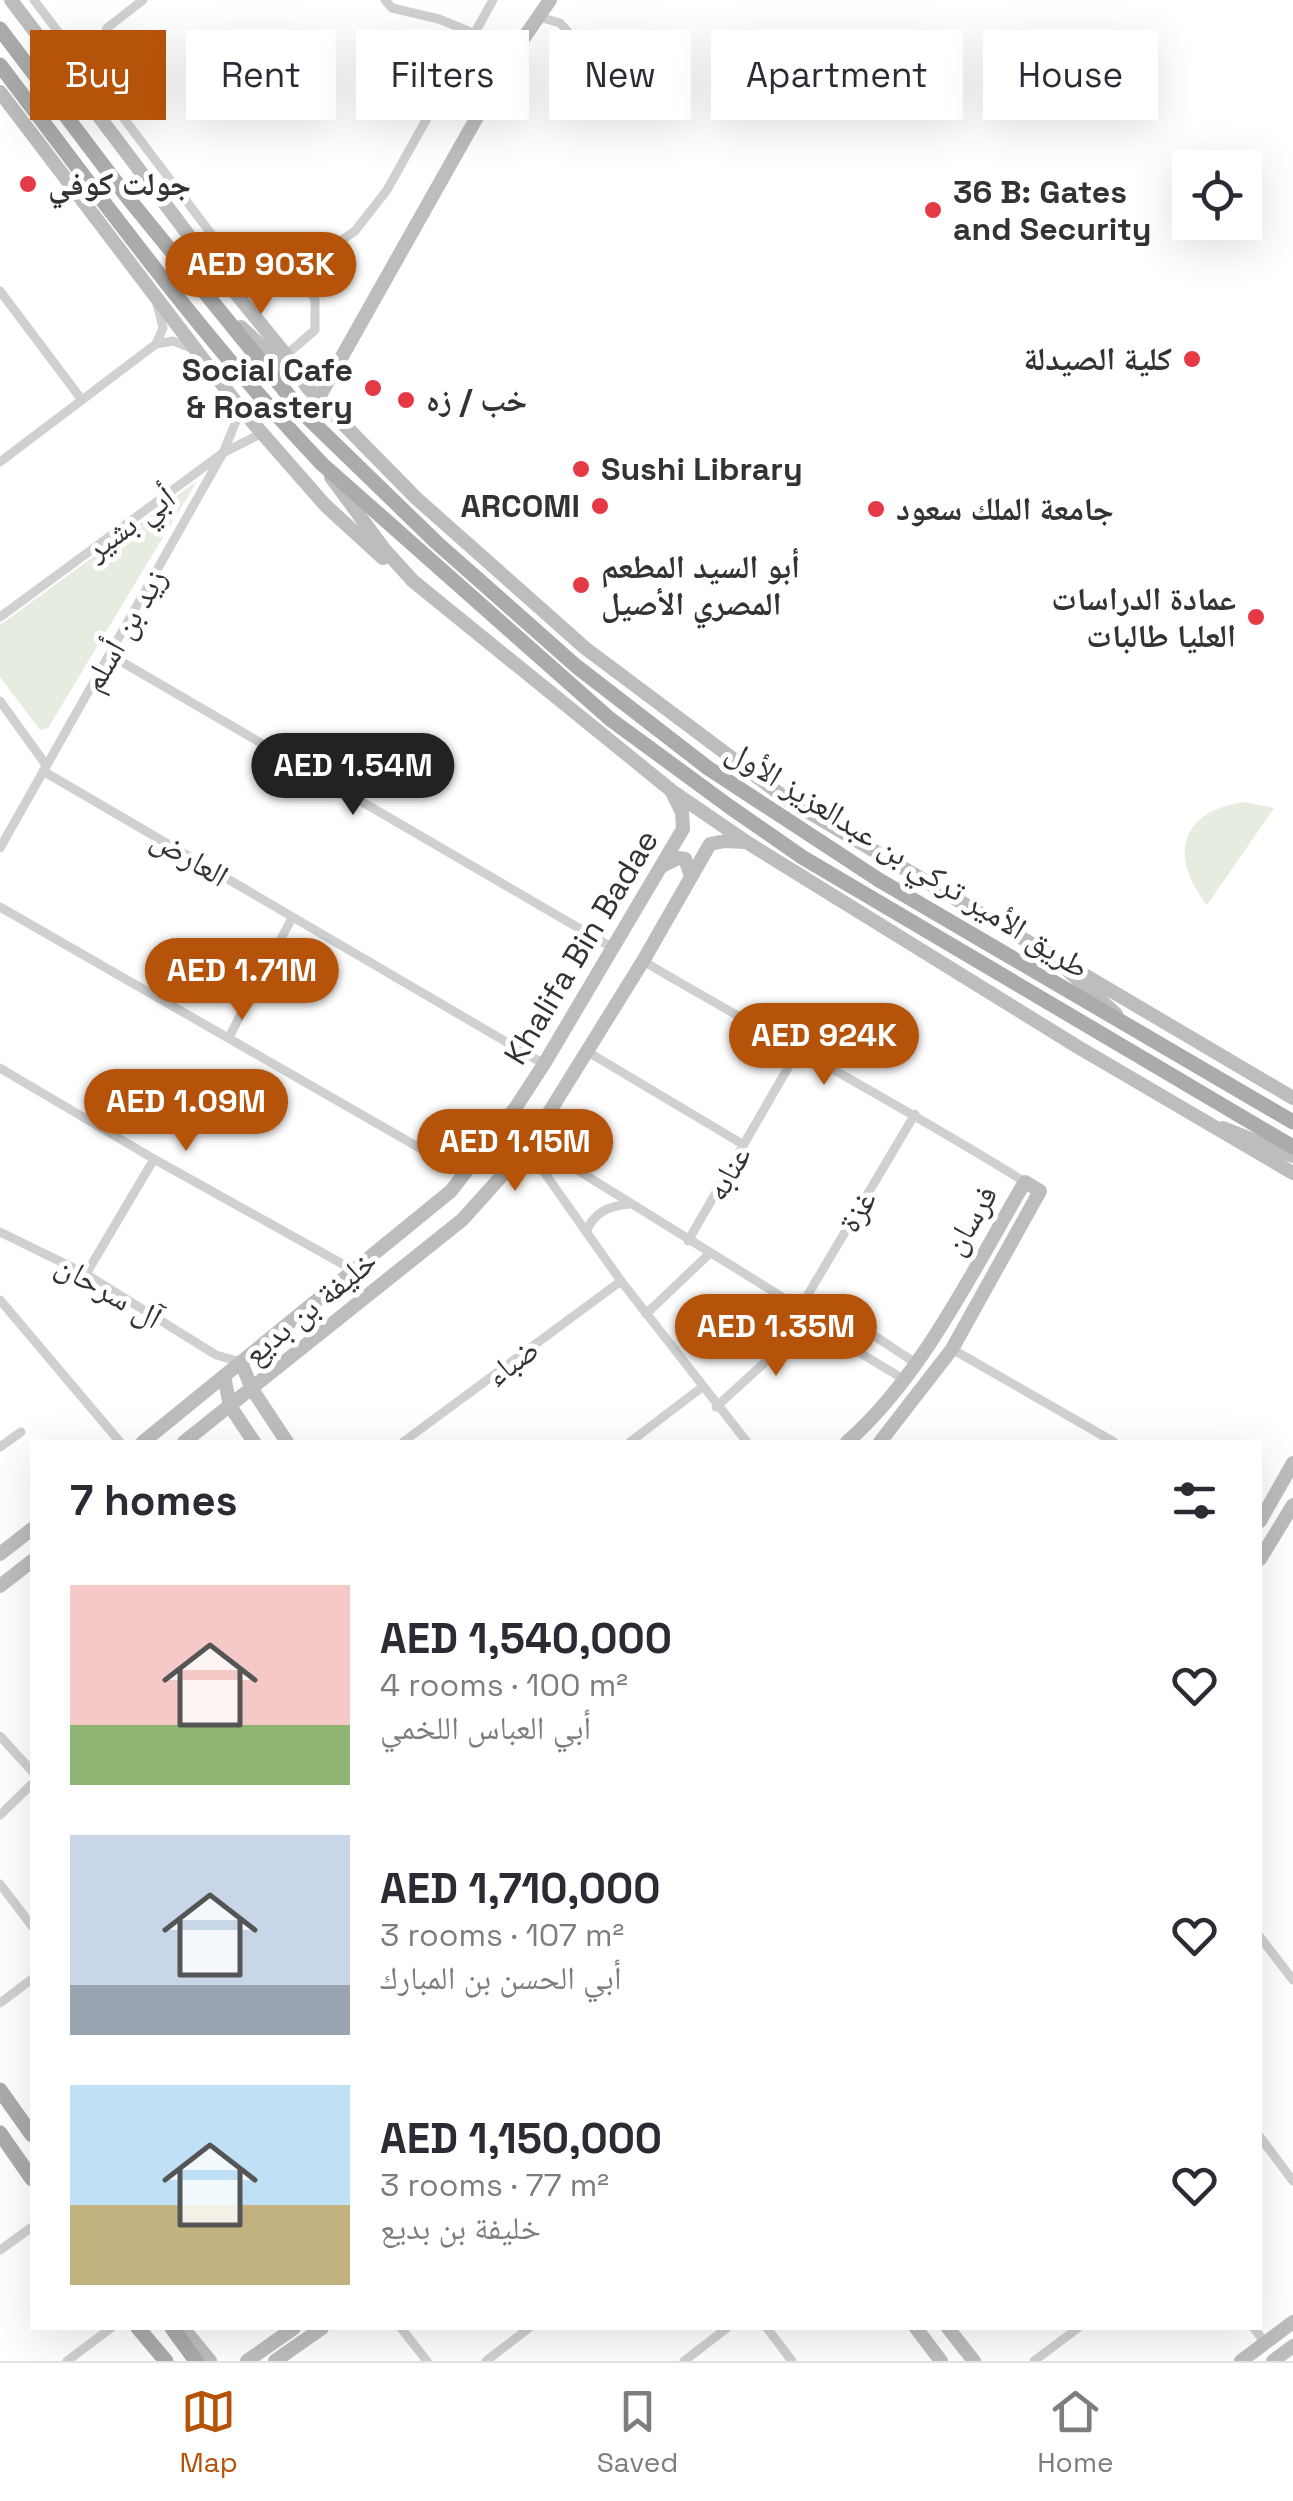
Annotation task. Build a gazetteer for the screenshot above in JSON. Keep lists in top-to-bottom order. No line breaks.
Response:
{"streets":{"main road":["طريق الأمير تركي بن عبدالعزيز الأول","Khalifa Bin Badae","فرسان","خليفة بن بديع"],"street":["أبي بشير","زيد بن أسلم","العارض","عنابه","غزة","آل سرحان","ضباء"]},"crossings":[["أبي بشير","زيد بن أسلم"],["زيد بن أسلم","العارض"],["العارض","Khalifa Bin Badae"],["Khalifa Bin Badae","آل سرحان"]],"places":["جولت كوفي","36 B: Gates and Security","كلية الصيدلة","Social Cafe & Roastery","خب / زه","Sushi Library","ARCOMI","جامعة الملك سعود","أبو السيد المطعم المصري اﻷصيل","عمادة الدراسات العليا طالبات"],"page":{"chip":["Buy","Rent","Filters","New","Apartment","House"],"price":["AED 903K","AED 1.54M","AED 1.71M","AED 924K","AED 1.09M","AED 1.15M","AED 1.35M"],"heading":"7 homes","list":[{"name":"AED 1,540,000","note":"4 rooms · 100 m² · أبي العباس اللخمي"},{"name":"AED 1,710,000","note":"3 rooms · 107 m² · أبي الحسن بن المبارك"},{"name":"AED 1,150,000","note":"3 rooms · 77 m² · خليفة بن بديع"}],"tabs":["Map","Saved","Home"]}}
